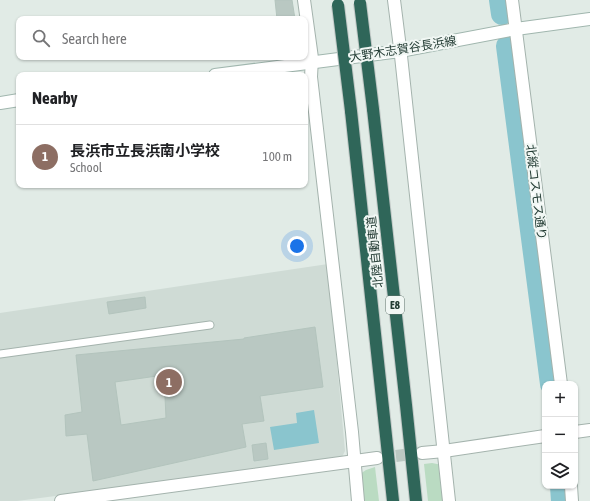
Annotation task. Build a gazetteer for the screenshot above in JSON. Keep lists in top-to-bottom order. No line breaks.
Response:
{"streets":{"highway":["北陸自動車道","E8"],"street":["大野木志賀谷長浜線","北縦コスモス通り"]},"crossings":[["大野木志賀谷長浜線","北縦コスモス通り"]],"page":{"search":"Search here","heading":"Nearby","list":[{"mark":"1","name":"長浜市立長浜南小学校","note":"School","value":"100 m"}],"pins":"1","map_buttons":["+","−"]}}
